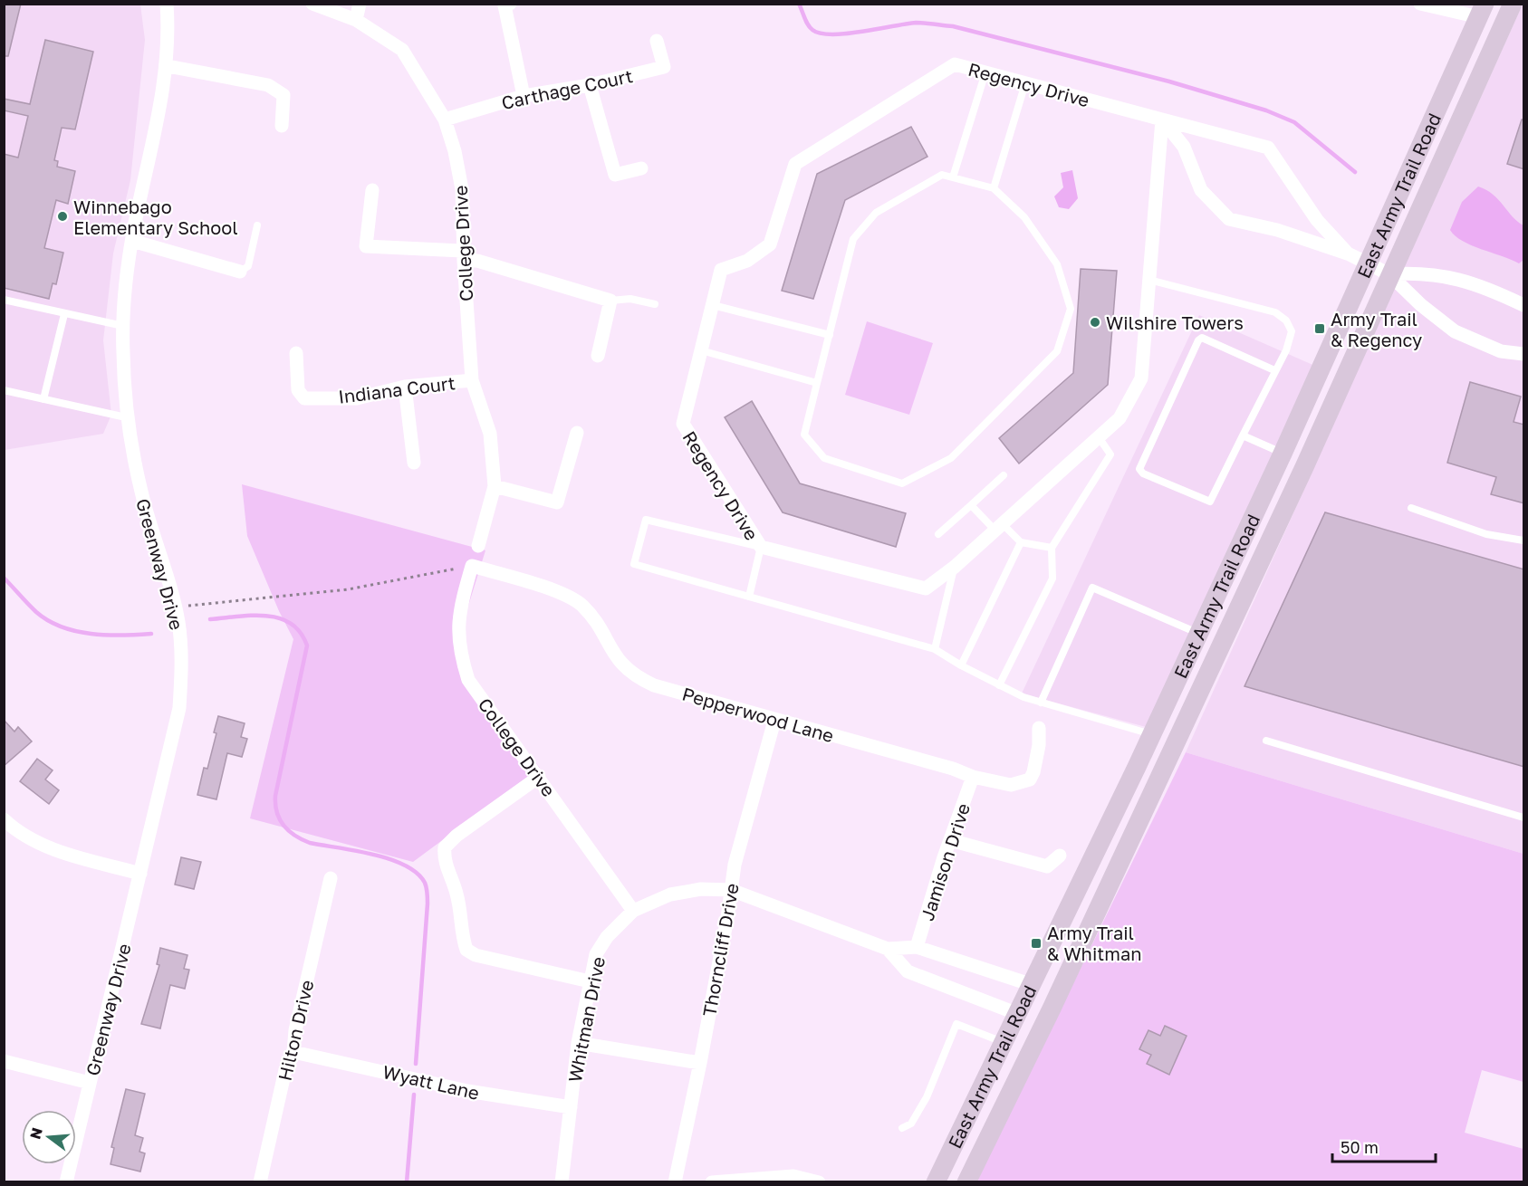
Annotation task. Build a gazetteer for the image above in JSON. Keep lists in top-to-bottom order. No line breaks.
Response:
{"streets":{"main road":["East Army Trail Road"],"street":["Regency Drive","Carthage Court","College Drive","Indiana Court","Greenway Drive","Pepperwood Lane","Jamison Drive","Thorncliff Drive","Whitman Drive","Hilton Drive","Wyatt Lane"]},"crossings":[["Regency Drive","East Army Trail Road"],["Carthage Court","College Drive"],["East Army Trail Road","Whitman Drive"],["College Drive","Indiana Court"],["College Drive","Pepperwood Lane"],["College Drive","Whitman Drive"],["Pepperwood Lane","Jamison Drive"],["Pepperwood Lane","Thorncliff Drive"],["Jamison Drive","Whitman Drive"],["Thorncliff Drive","Whitman Drive"],["Whitman Drive","Wyatt Lane"],["Hilton Drive","Wyatt Lane"]],"places":{"other":["Winnebago Elementary School","Wilshire Towers"],"transit":["Army Trail & Regency","Army Trail & Whitman"]},"scale_bar":"50 m","north":"left"}
